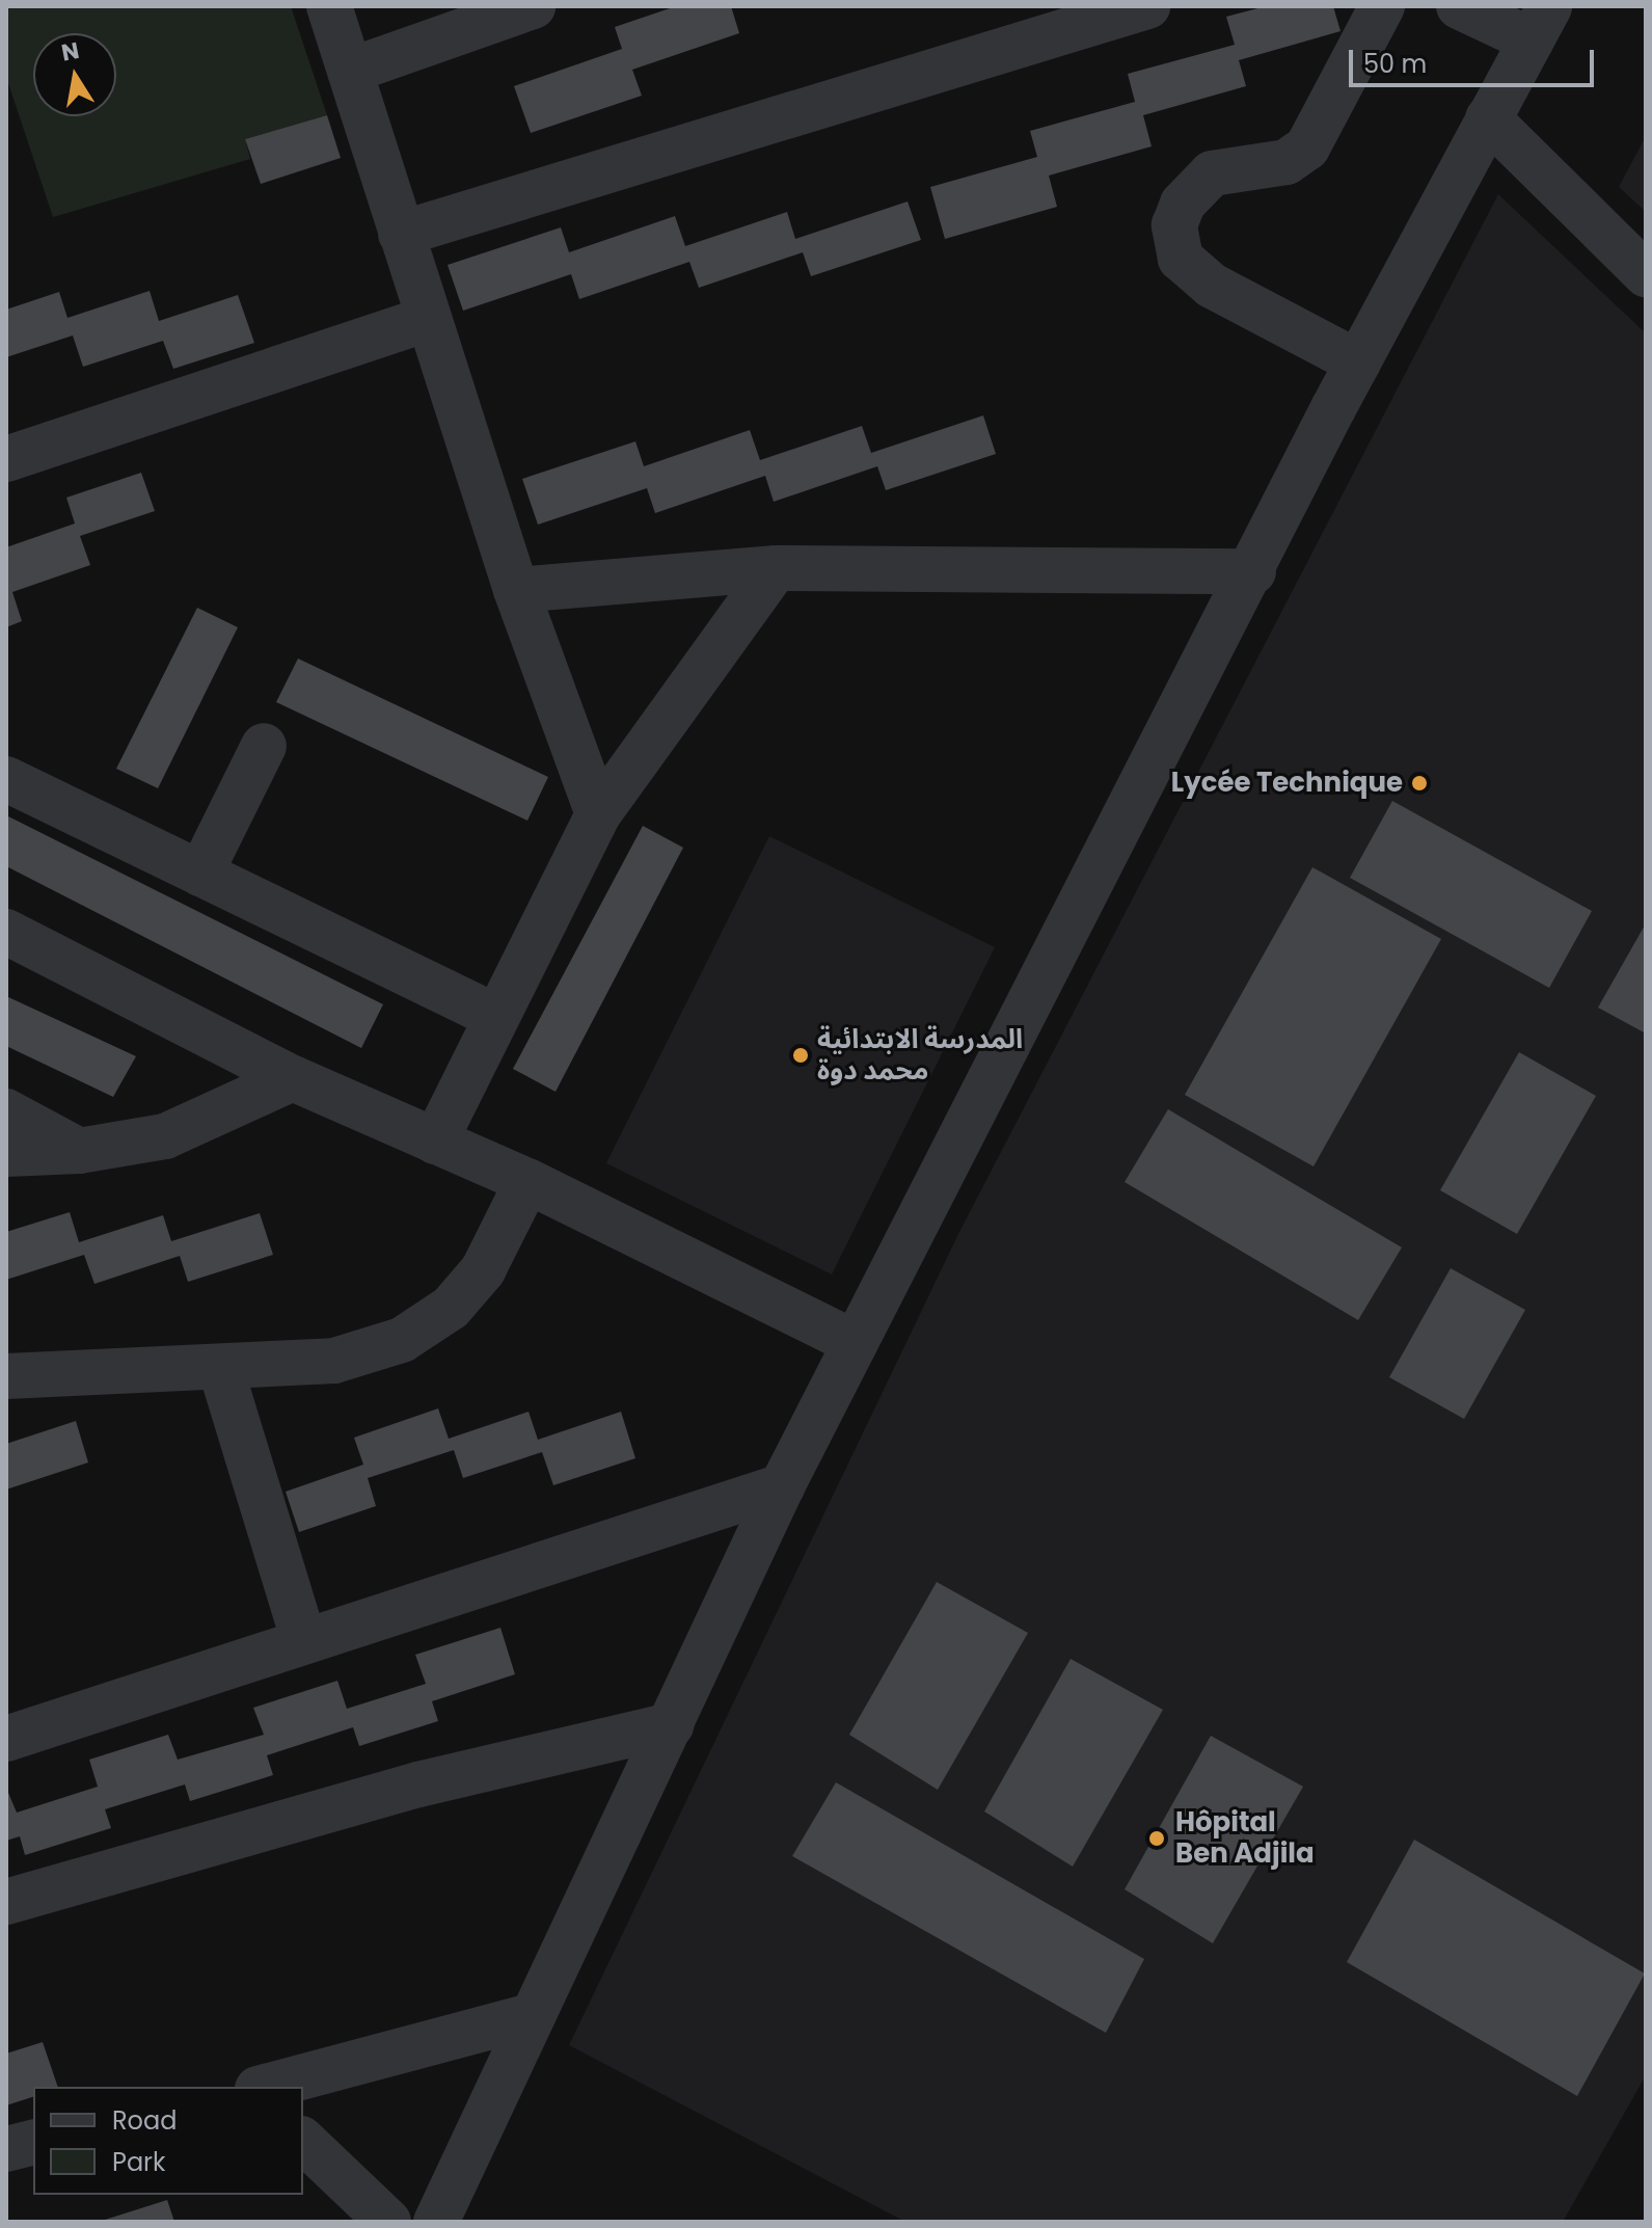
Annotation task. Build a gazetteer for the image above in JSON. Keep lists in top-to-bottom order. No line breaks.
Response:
{"places":["Lycée Technique","المدرسة الابتدائية محمد دوة","Hôpital Ben Adjila"],"legend":["Road","Park"],"scale_bar":"50 m","north":"top"}
